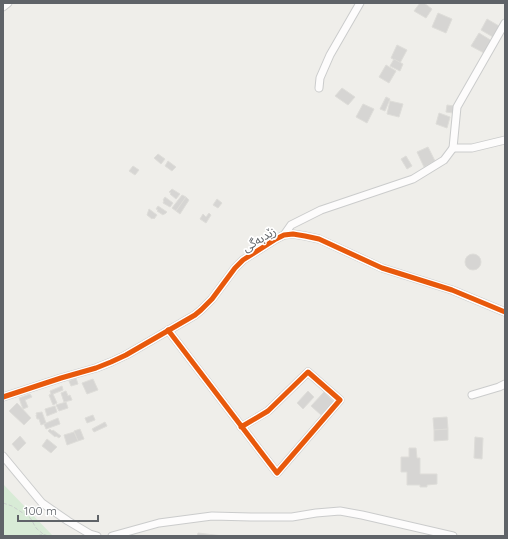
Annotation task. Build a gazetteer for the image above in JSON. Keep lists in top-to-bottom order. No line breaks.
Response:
{"streets":{"street":["زێدبەگی"]},"scale_bar":"100 m"}
